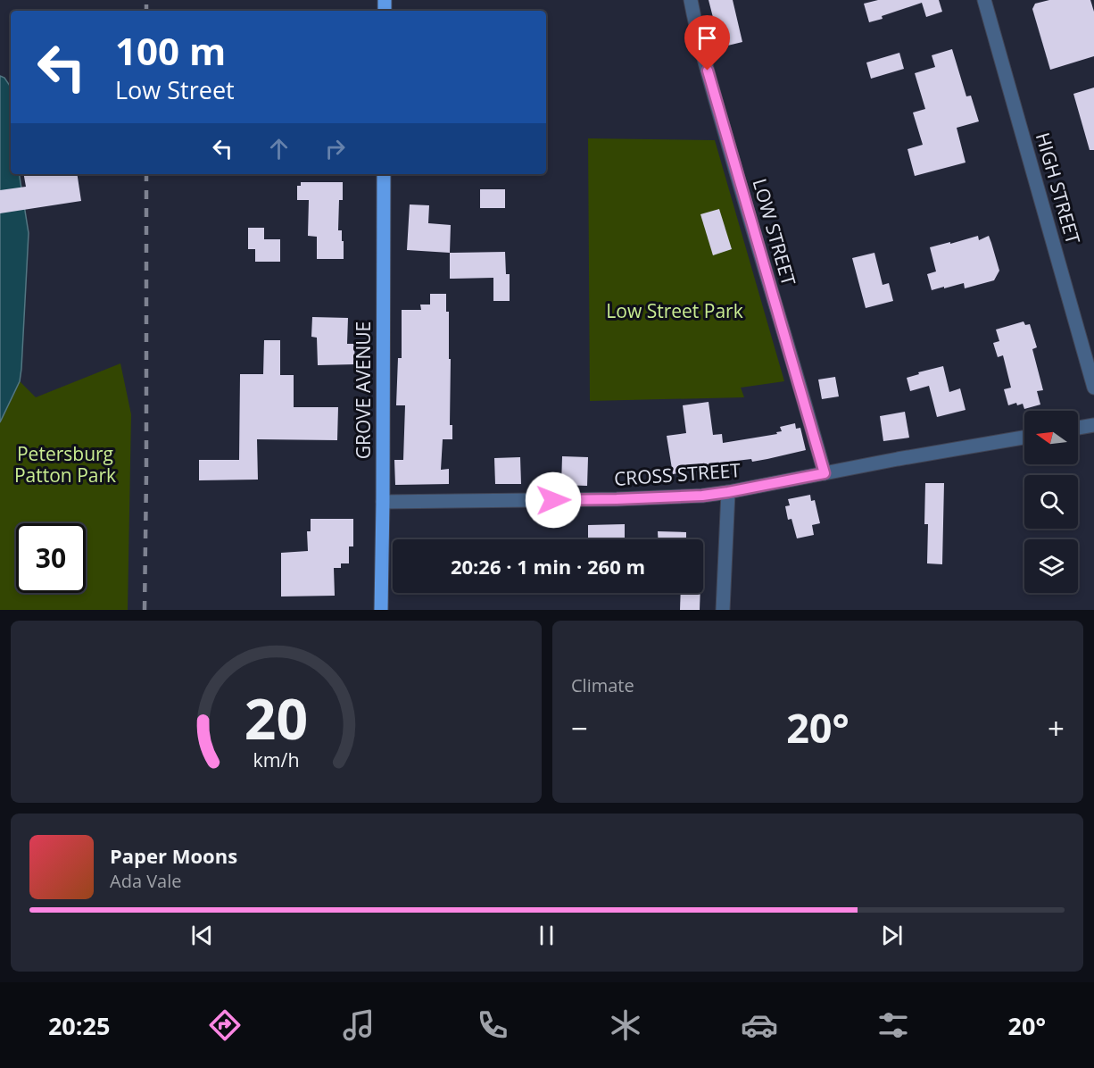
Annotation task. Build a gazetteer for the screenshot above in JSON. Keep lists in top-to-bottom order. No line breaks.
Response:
{"streets":{"main road":["GROVE AVENUE"],"street":["HIGH STREET","LOW STREET","CROSS STREET"]},"crossings":[["LOW STREET","CROSS STREET"],["GROVE AVENUE","CROSS STREET"]],"parks":["Low Street Park","Petersburg Patton Park"],"north":"left","page":{"turn":["100 m","Low Street"],"limit":"30","trip":"20:26 · 1 min · 260 m","tile":"Climate","heat":["−","20°","+"],"song":["Paper Moons","Ada Vale"],"tabs":["20:25","20°"],"gauge":["20","km/h"]}}
